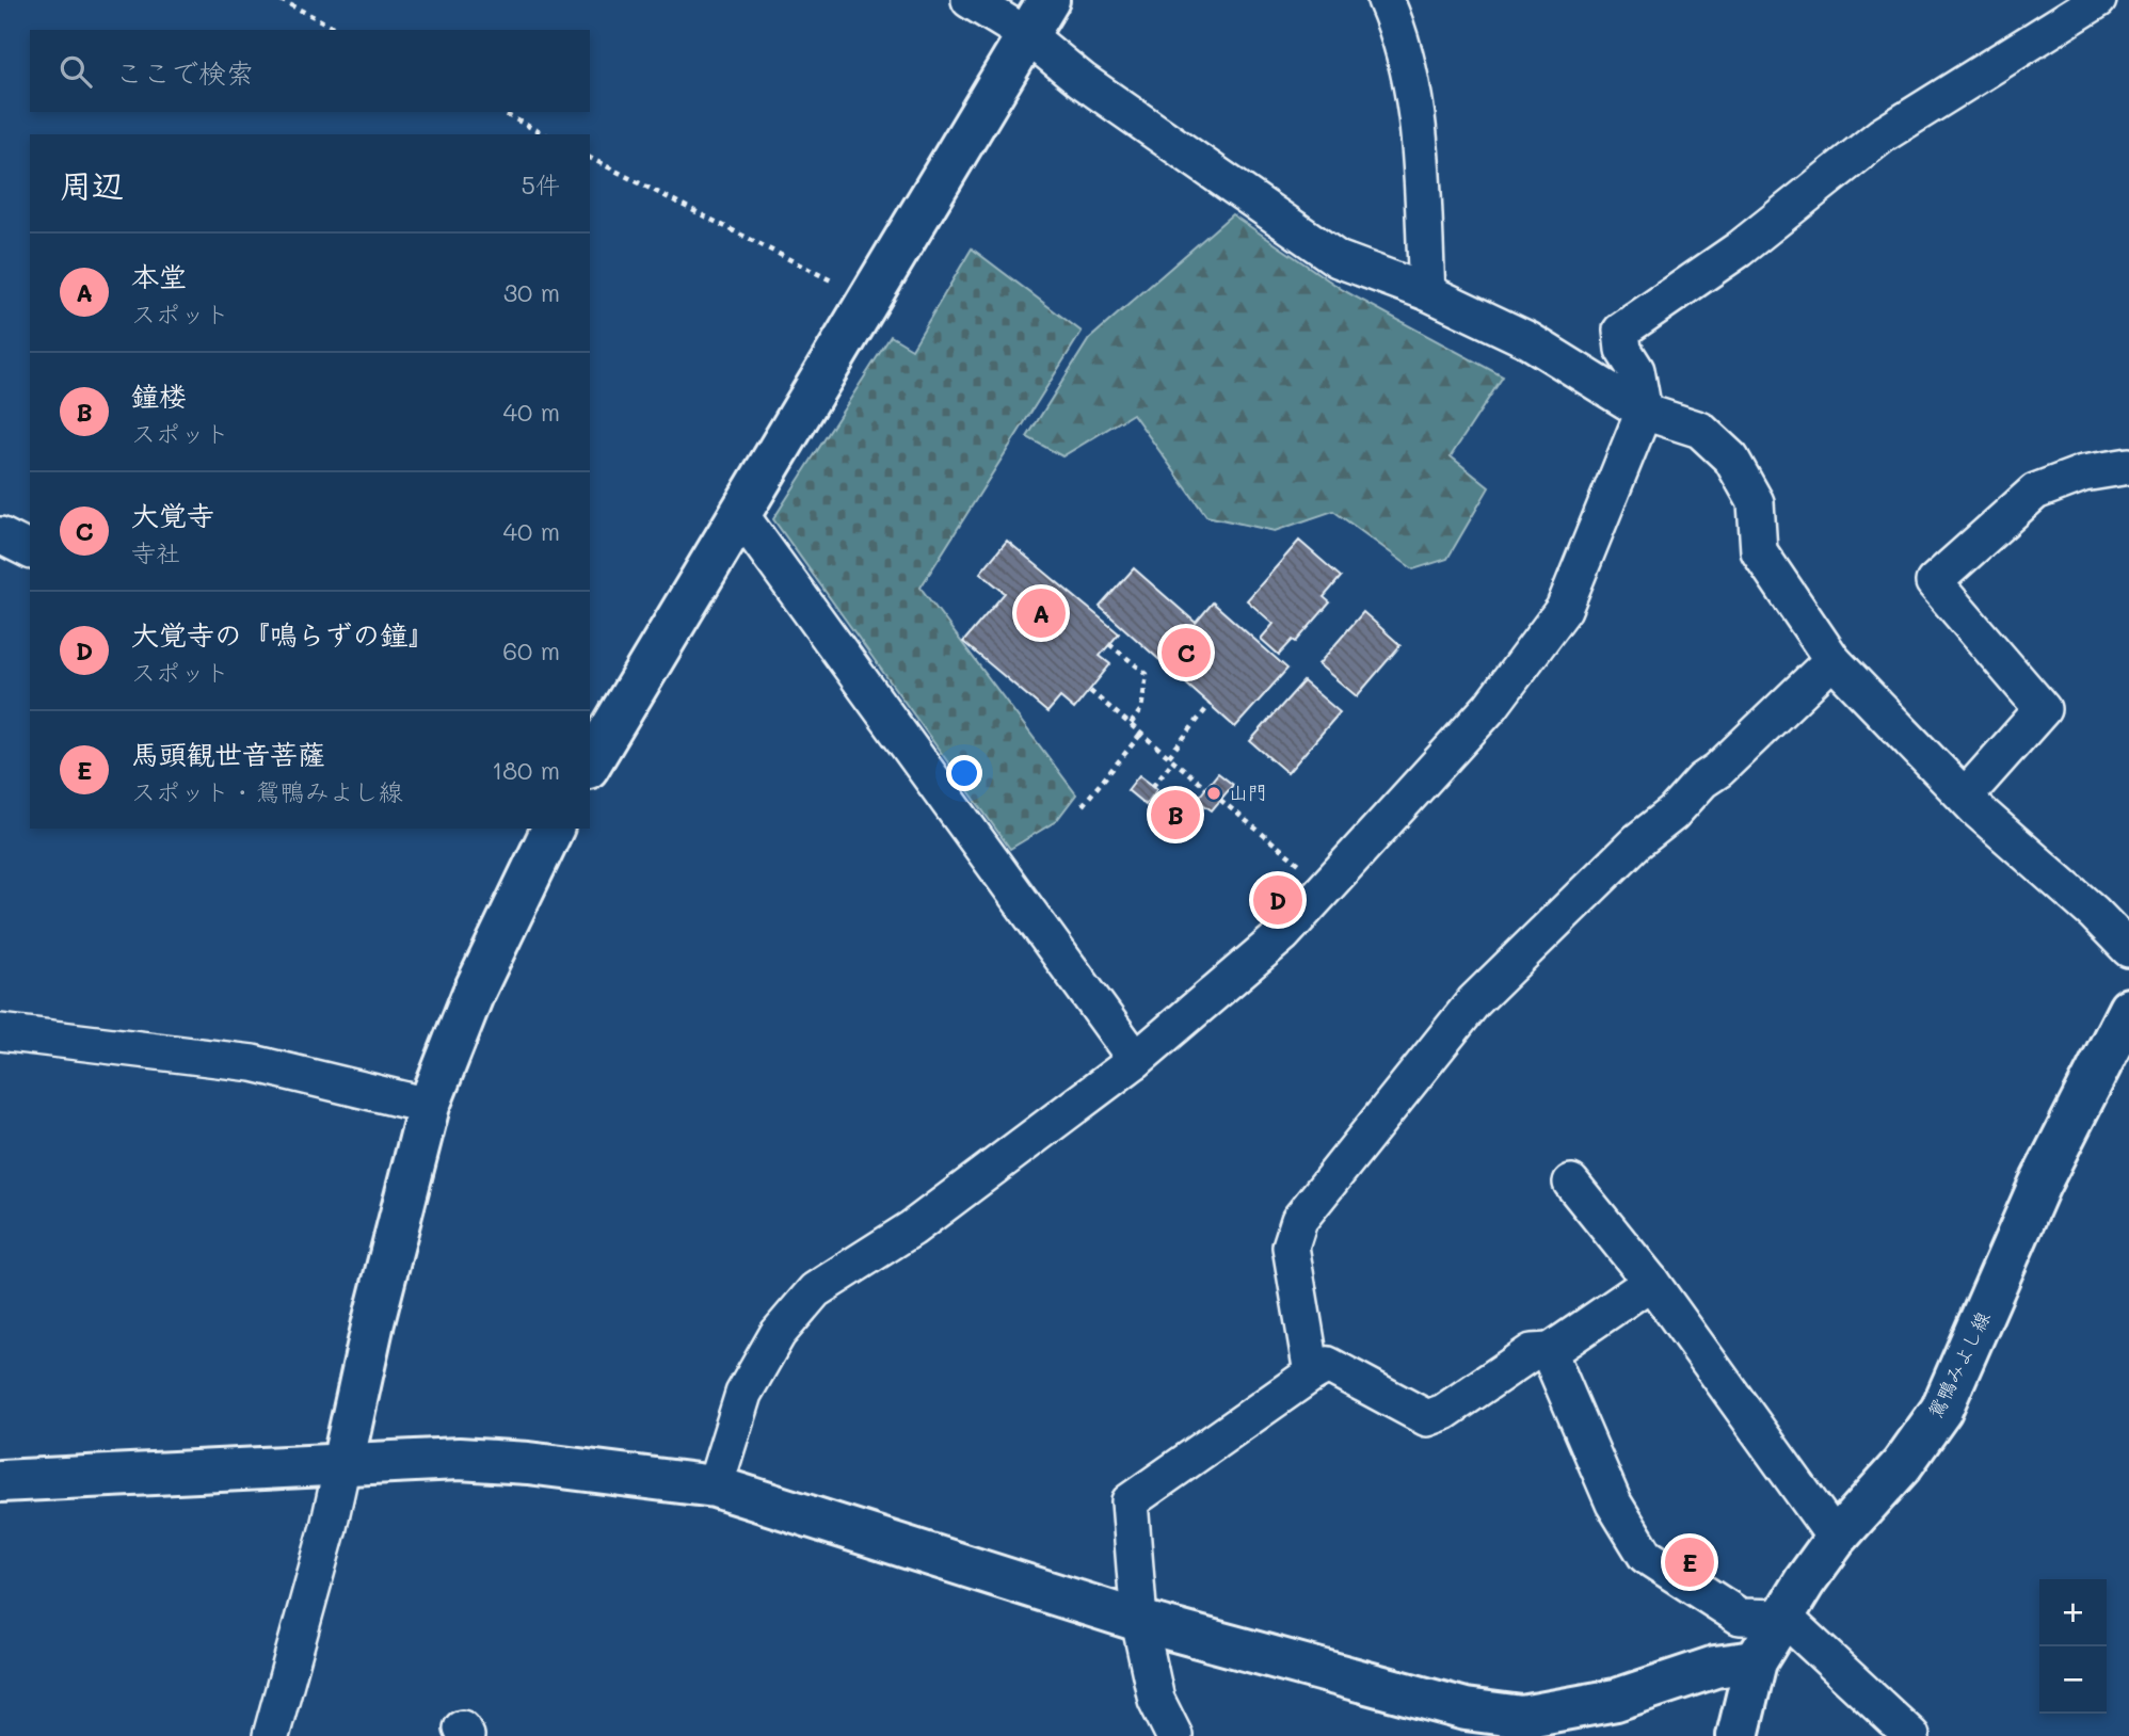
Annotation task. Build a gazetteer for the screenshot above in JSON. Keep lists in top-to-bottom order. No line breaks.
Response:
{"streets":{"street":["鴛鴨みよし線"]},"places":["山門"],"page":{"search":"ここで検索","heading":["周辺","5件"],"list":[{"mark":"A","name":"本堂","note":"スポット","value":"30 m"},{"mark":"B","name":"鐘楼","note":"スポット","value":"40 m"},{"mark":"C","name":"大覚寺","note":"寺社","value":"40 m"},{"mark":"D","name":"大覚寺の『鳴らずの鐘』","note":"スポット","value":"60 m"},{"mark":"E","name":"馬頭観世音菩薩","note":"スポット · 鴛鴨みよし線","value":"180 m"}],"pins":["A","C","B","D","E"],"map_buttons":["+","−"]}}
